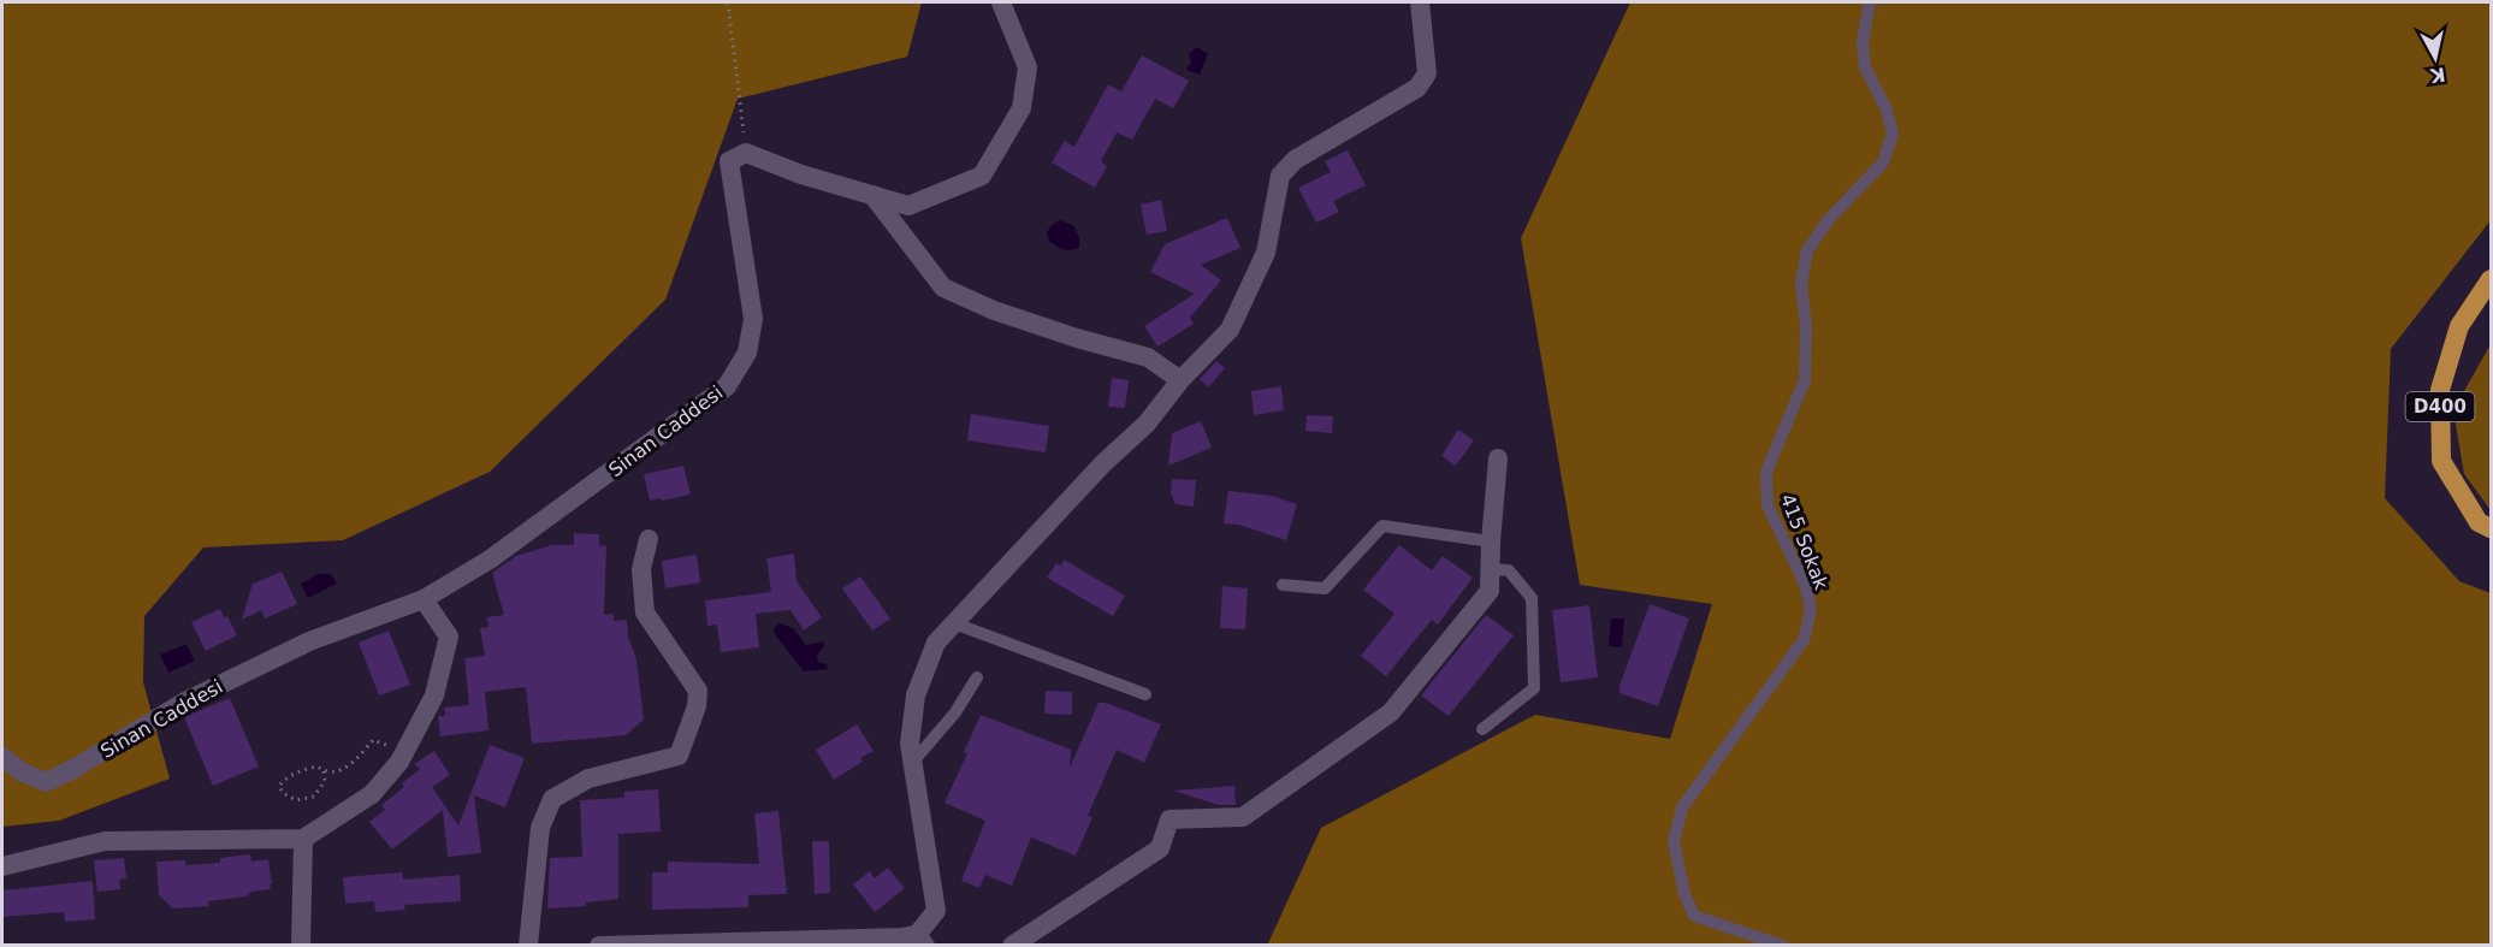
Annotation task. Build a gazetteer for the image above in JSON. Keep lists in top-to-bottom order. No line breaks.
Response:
{"streets":{"highway":["D400"],"street":["Sinan Caddesi"],"lane":["415 Sokak"]},"north":"bottom"}
